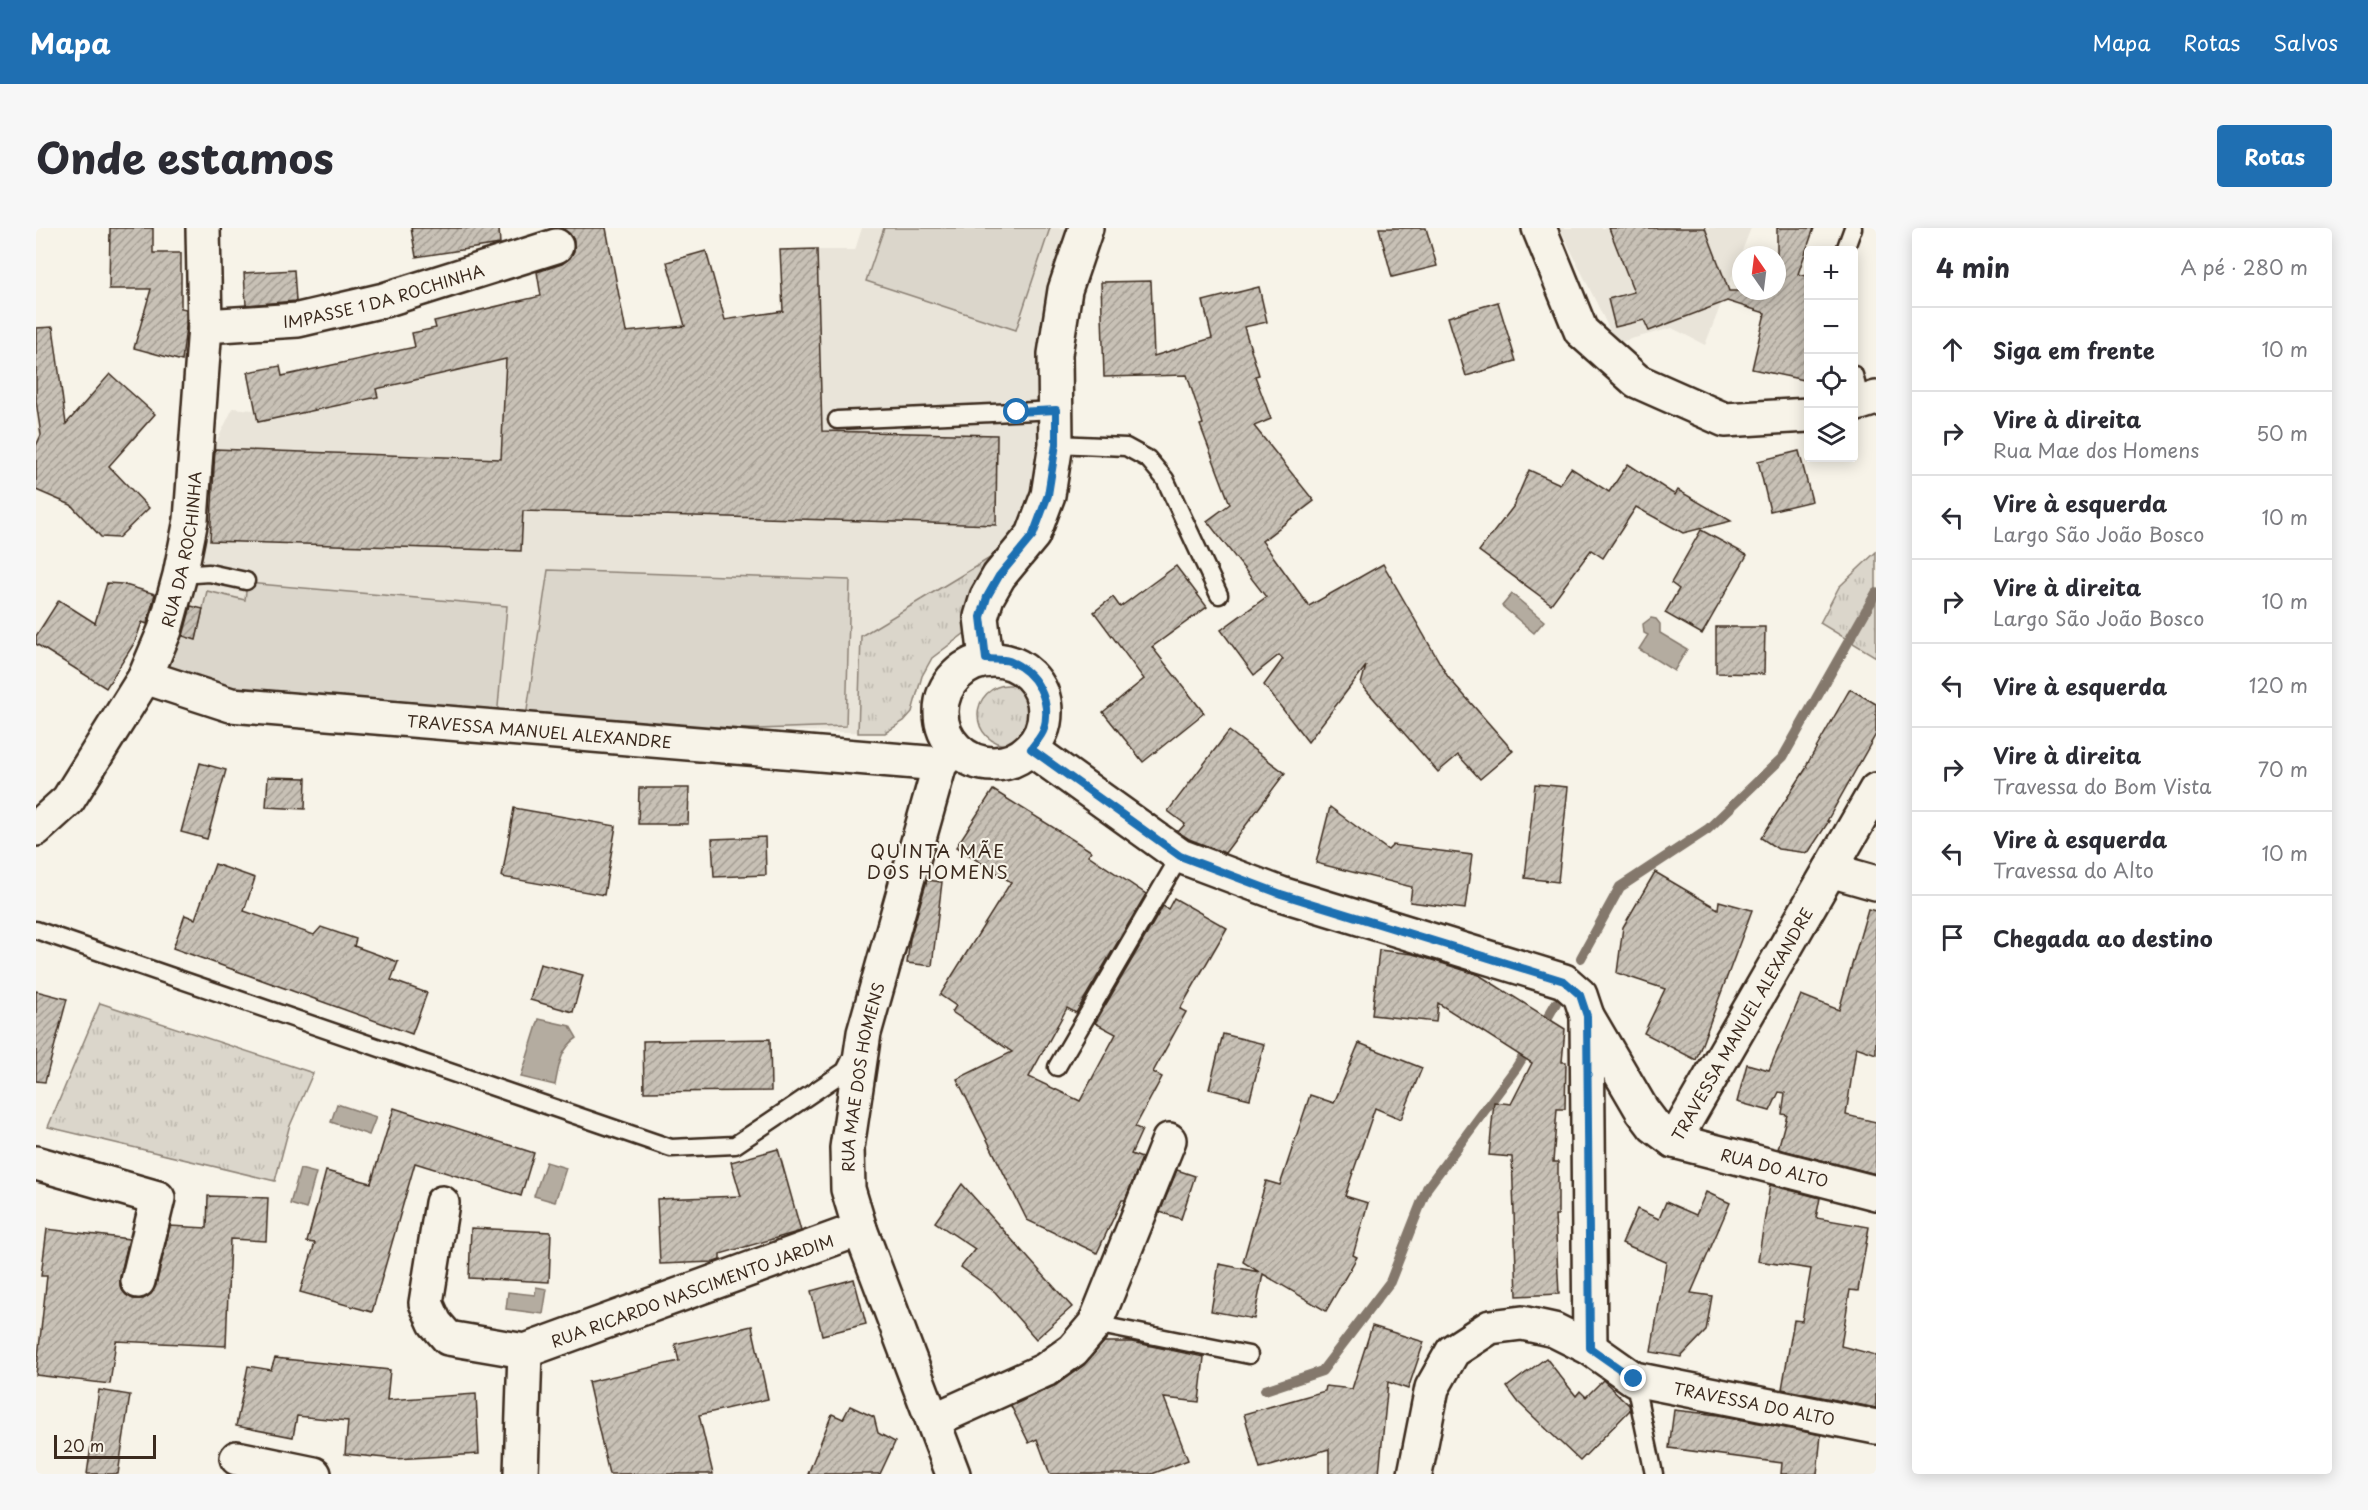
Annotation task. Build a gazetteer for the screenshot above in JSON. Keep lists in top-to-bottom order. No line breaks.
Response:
{"streets":{"street":["IMPASSE 1 DA ROCHINHA","RUA DA ROCHINHA","TRAVESSA MANUEL ALEXANDRE","RUA MAE DOS HOMENS","RUA DO ALTO","RUA RICARDO NASCIMENTO JARDIM","TRAVESSA DO ALTO"]},"crossings":[["IMPASSE 1 DA ROCHINHA","RUA DA ROCHINHA"],["RUA DA ROCHINHA","TRAVESSA MANUEL ALEXANDRE"],["TRAVESSA MANUEL ALEXANDRE","RUA MAE DOS HOMENS"],["TRAVESSA MANUEL ALEXANDRE","RUA DO ALTO"],["RUA MAE DOS HOMENS","RUA RICARDO NASCIMENTO JARDIM"]],"districts":["QUINTA MÃE DOS HOMENS"],"scale_bar":"20 m","north":"top","page":{"header":"Mapa","nav":["Mapa","Rotas","Salvos"],"title":"Onde estamos","buttons":"Rotas","heading":["4 min","A pé · 280 m"],"map_buttons":["+","−"],"list":[["Siga em frente","10 m"],["Vire à direita","Rua Mae dos Homens","50 m"],["Vire à esquerda","Largo São João Bosco","10 m"],["Vire à direita","Largo São João Bosco","10 m"],["Vire à esquerda","120 m"],["Vire à direita","Travessa do Bom Vista","70 m"],["Vire à esquerda","Travessa do Alto","10 m"],"Chegada ao destino"],"scale":"20 m"}}
